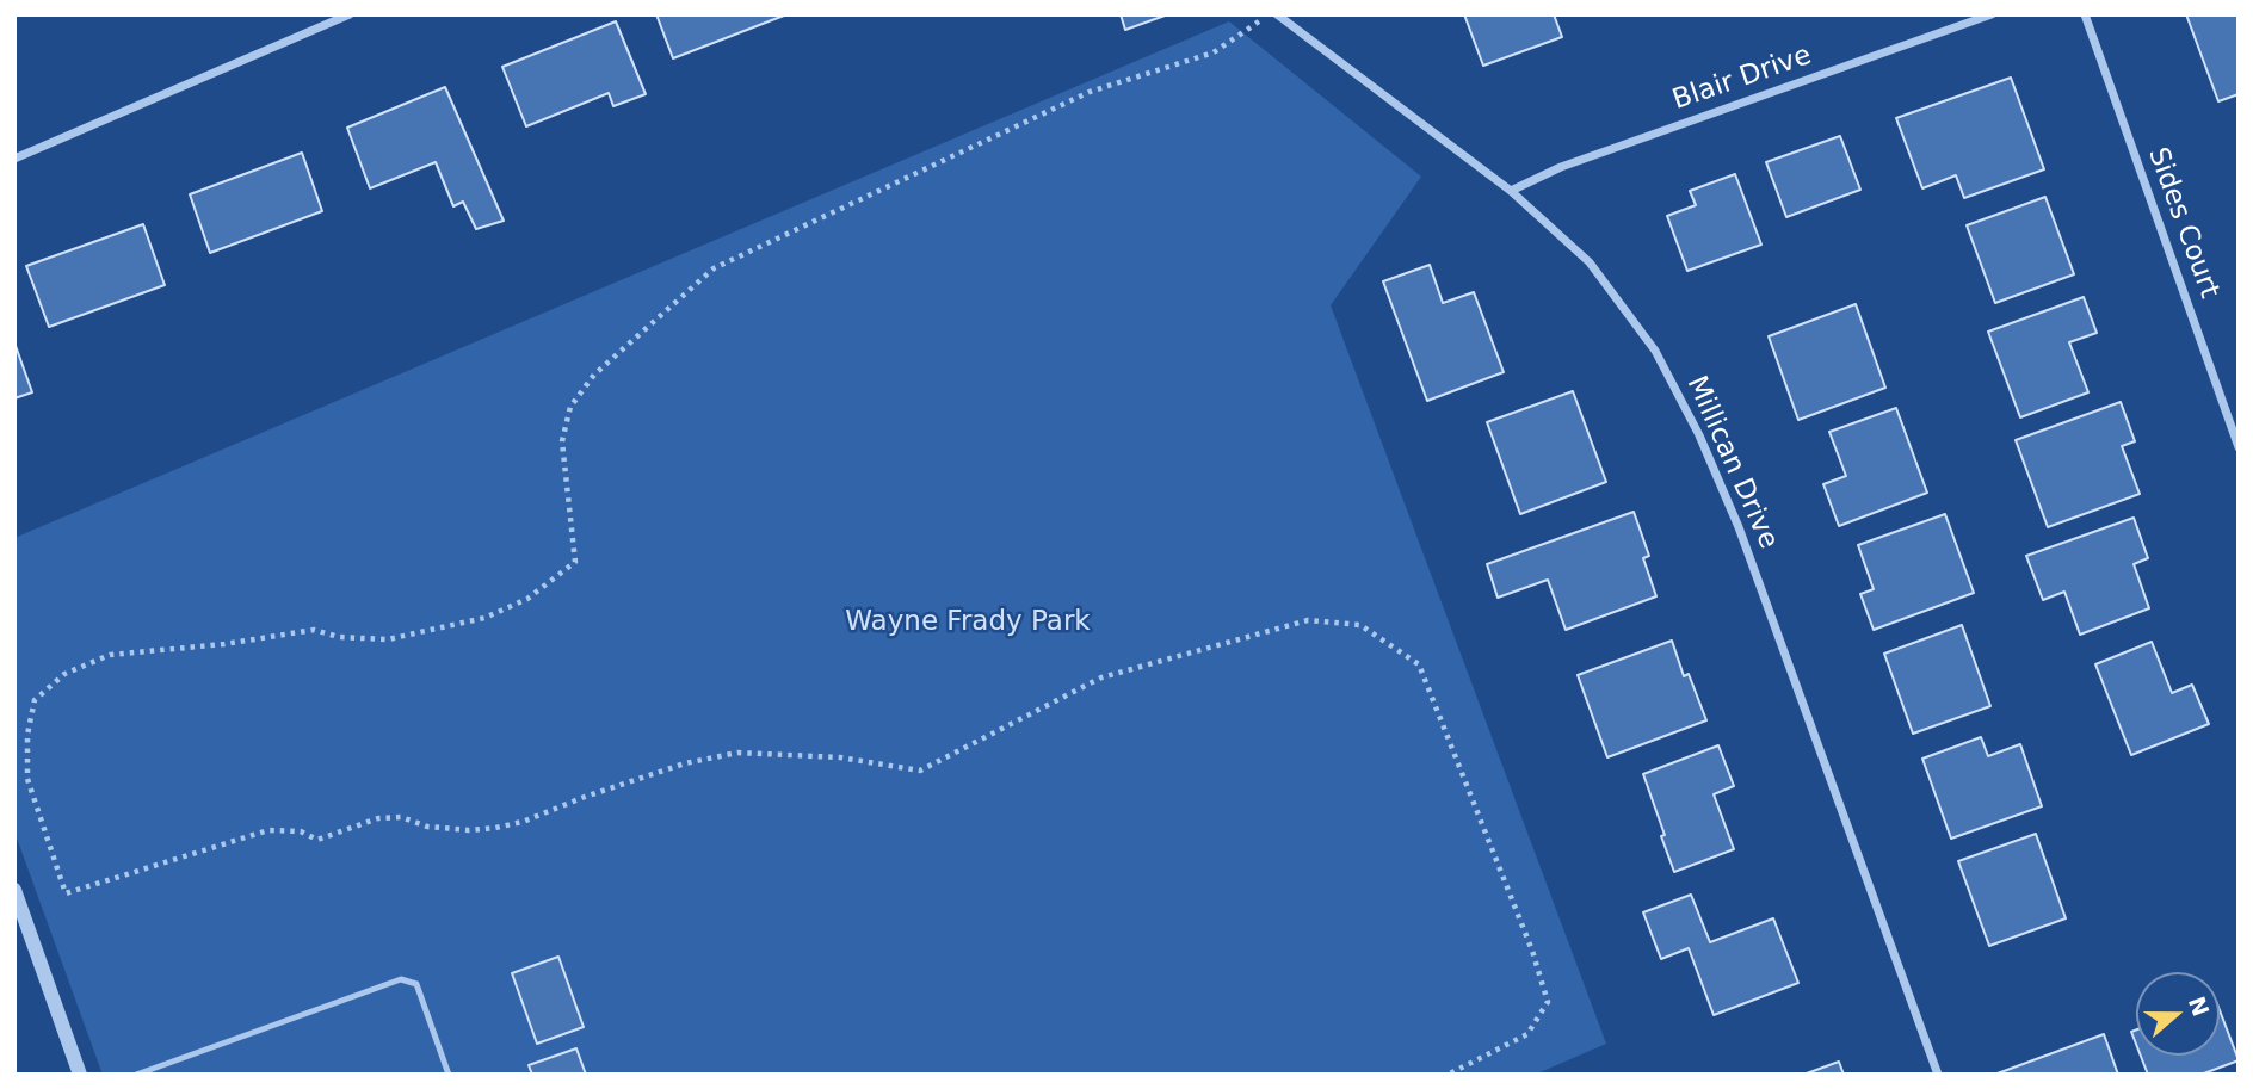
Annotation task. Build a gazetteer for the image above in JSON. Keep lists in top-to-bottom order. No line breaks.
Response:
{"streets":{"street":["Blair Drive","Sides Court","Millican Drive"]},"crossings":[["Blair Drive","Millican Drive"]],"parks":["Wayne Frady Park"],"north":"right"}
